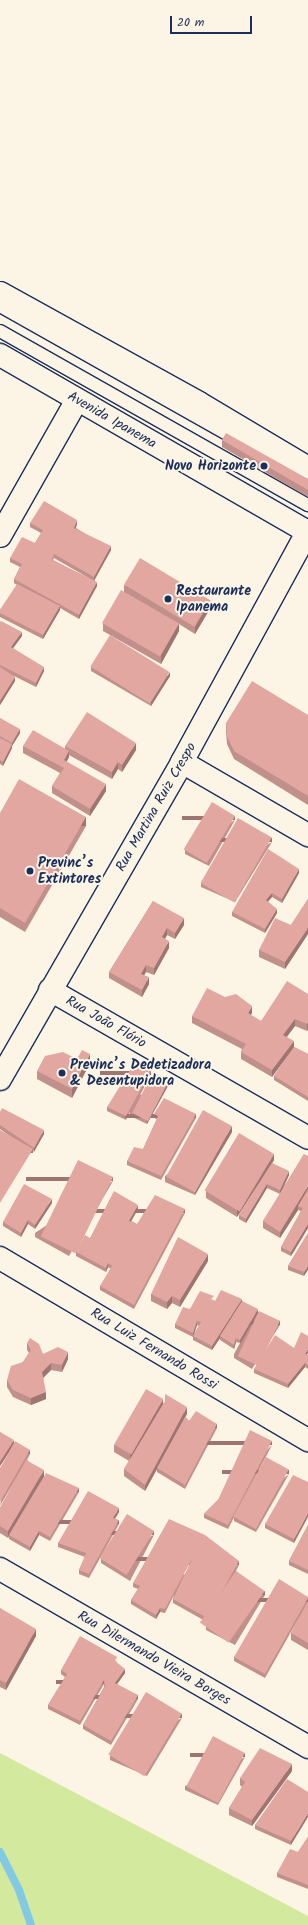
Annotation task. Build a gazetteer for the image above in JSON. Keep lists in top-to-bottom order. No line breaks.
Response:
{"streets":{"street":["Avenida Ipanema","Rua Martina Ruiz Crespo","Rua João Flório","Rua Luiz Fernando Rossi","Rua Dilermando Vieira Borges"]},"crossings":[["Avenida Ipanema","Rua Martina Ruiz Crespo"],["Rua Martina Ruiz Crespo","Rua João Flório"]],"places":["Novo Horizonte","Restaurante Ipanema","Previnc’s Extintores","Previnc’s Dedetizadora & Desentupidora"],"scale_bar":"20 m"}
